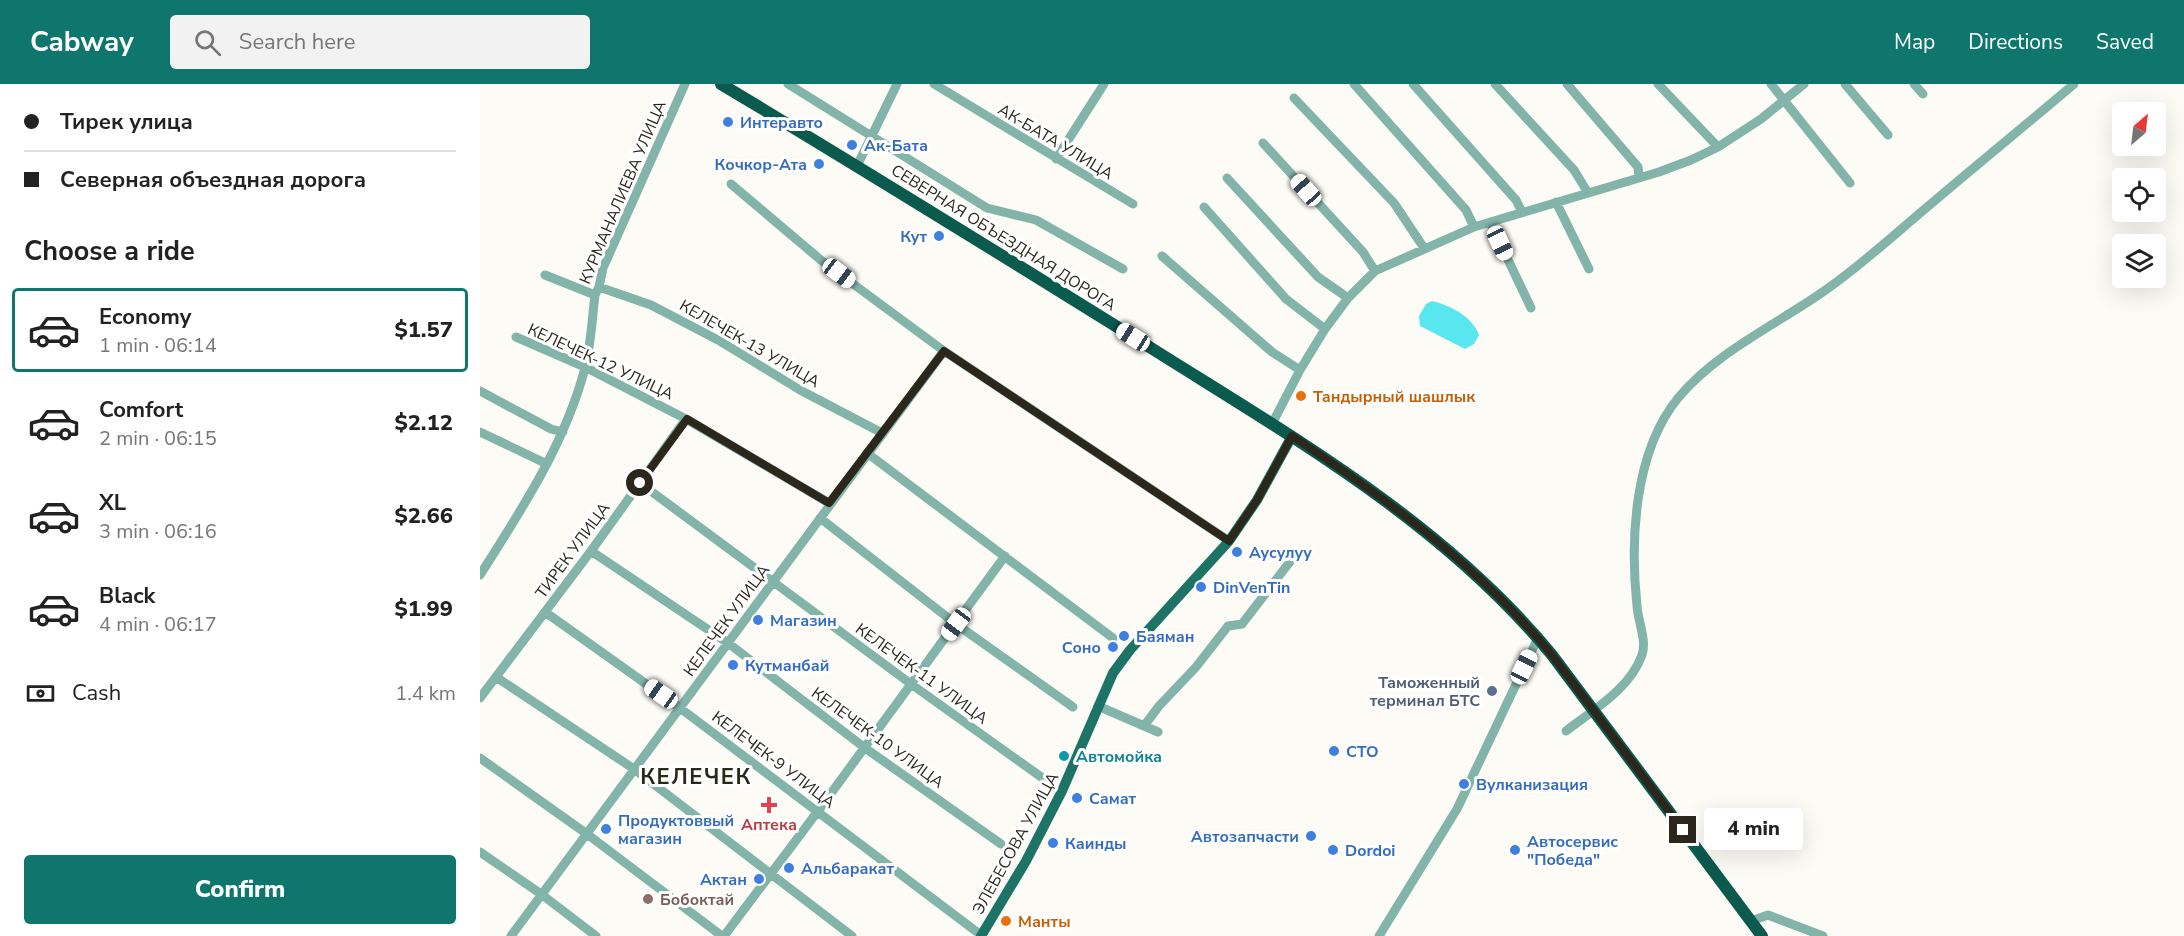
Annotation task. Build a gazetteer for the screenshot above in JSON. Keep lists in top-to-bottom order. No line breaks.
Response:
{"streets":{"highway":["СЕВЕРНАЯ ОБЪЕЗДНАЯ ДОРОГА"],"main road":["ЭЛЕБЕСОВА УЛИЦА"],"street":["АК-БАТА УЛИЦА","КУРМАНАЛИЕВА УЛИЦА","КЕЛЕЧЕК-13 УЛИЦА","КЕЛЕЧЕК-12 УЛИЦА","ТИРЕК УЛИЦА","КЕЛЕЧЕК УЛИЦА","КЕЛЕЧЕК-11 УЛИЦА","КЕЛЕЧЕК-10 УЛИЦА","КЕЛЕЧЕК-9 УЛИЦА"]},"crossings":[["КУРМАНАЛИЕВА УЛИЦА","КЕЛЕЧЕК-13 УЛИЦА"],["КУРМАНАЛИЕВА УЛИЦА","КЕЛЕЧЕК-12 УЛИЦА"],["СЕВЕРНАЯ ОБЪЕЗДНАЯ ДОРОГА","ЭЛЕБЕСОВА УЛИЦА"],["КЕЛЕЧЕК-13 УЛИЦА","КЕЛЕЧЕК УЛИЦА"],["КЕЛЕЧЕК-12 УЛИЦА","ТИРЕК УЛИЦА"],["КЕЛЕЧЕК-12 УЛИЦА","КЕЛЕЧЕК УЛИЦА"],["ТИРЕК УЛИЦА","КЕЛЕЧЕК-11 УЛИЦА"],["ТИРЕК УЛИЦА","КЕЛЕЧЕК-10 УЛИЦА"],["ТИРЕК УЛИЦА","КЕЛЕЧЕК-9 УЛИЦА"],["КЕЛЕЧЕК УЛИЦА","КЕЛЕЧЕК-11 УЛИЦА"],["КЕЛЕЧЕК УЛИЦА","КЕЛЕЧЕК-10 УЛИЦА"],["КЕЛЕЧЕК УЛИЦА","КЕЛЕЧЕК-9 УЛИЦА"],["КЕЛЕЧЕК-9 УЛИЦА","ЭЛЕБЕСОВА УЛИЦА"]],"districts":["КЕЛЕЧЕК"],"places":{"other":["Интеравто","Ак-Бата","Кочкор-Ата","Кут","Тандырный шашлык","Аусулуу","DinVenTin","Магазин","Баяман","Соно","Кутманбай","Таможенный терминал БТС","СТО","Автомойка","Вулканизация","Самат","Продуктоввый магазин","Автозапчасти","Каинды","Dordoi","Автосервис \"Победа\"","Альбаракат","Актан","Бобоктай","Манты"],"health":["Аптека"]},"north":"top right","page":{"header":"Cabway","search":"Search here","nav":["Map","Directions","Saved"],"banner":["Тирек улица","Северная объездная дорога"],"heading":"Choose a ride","list":[{"name":"Economy","note":"1 min · 06:14","value":"$1.57"},{"name":"Comfort","note":"2 min · 06:15","value":"$2.12"},{"name":"XL","note":"3 min · 06:16","value":"$2.66"},{"name":"Black","note":"4 min · 06:17","value":"$1.99"}],"pay":["Cash","1.4 km"],"bubble":"4 min","buttons":"Confirm"}}
